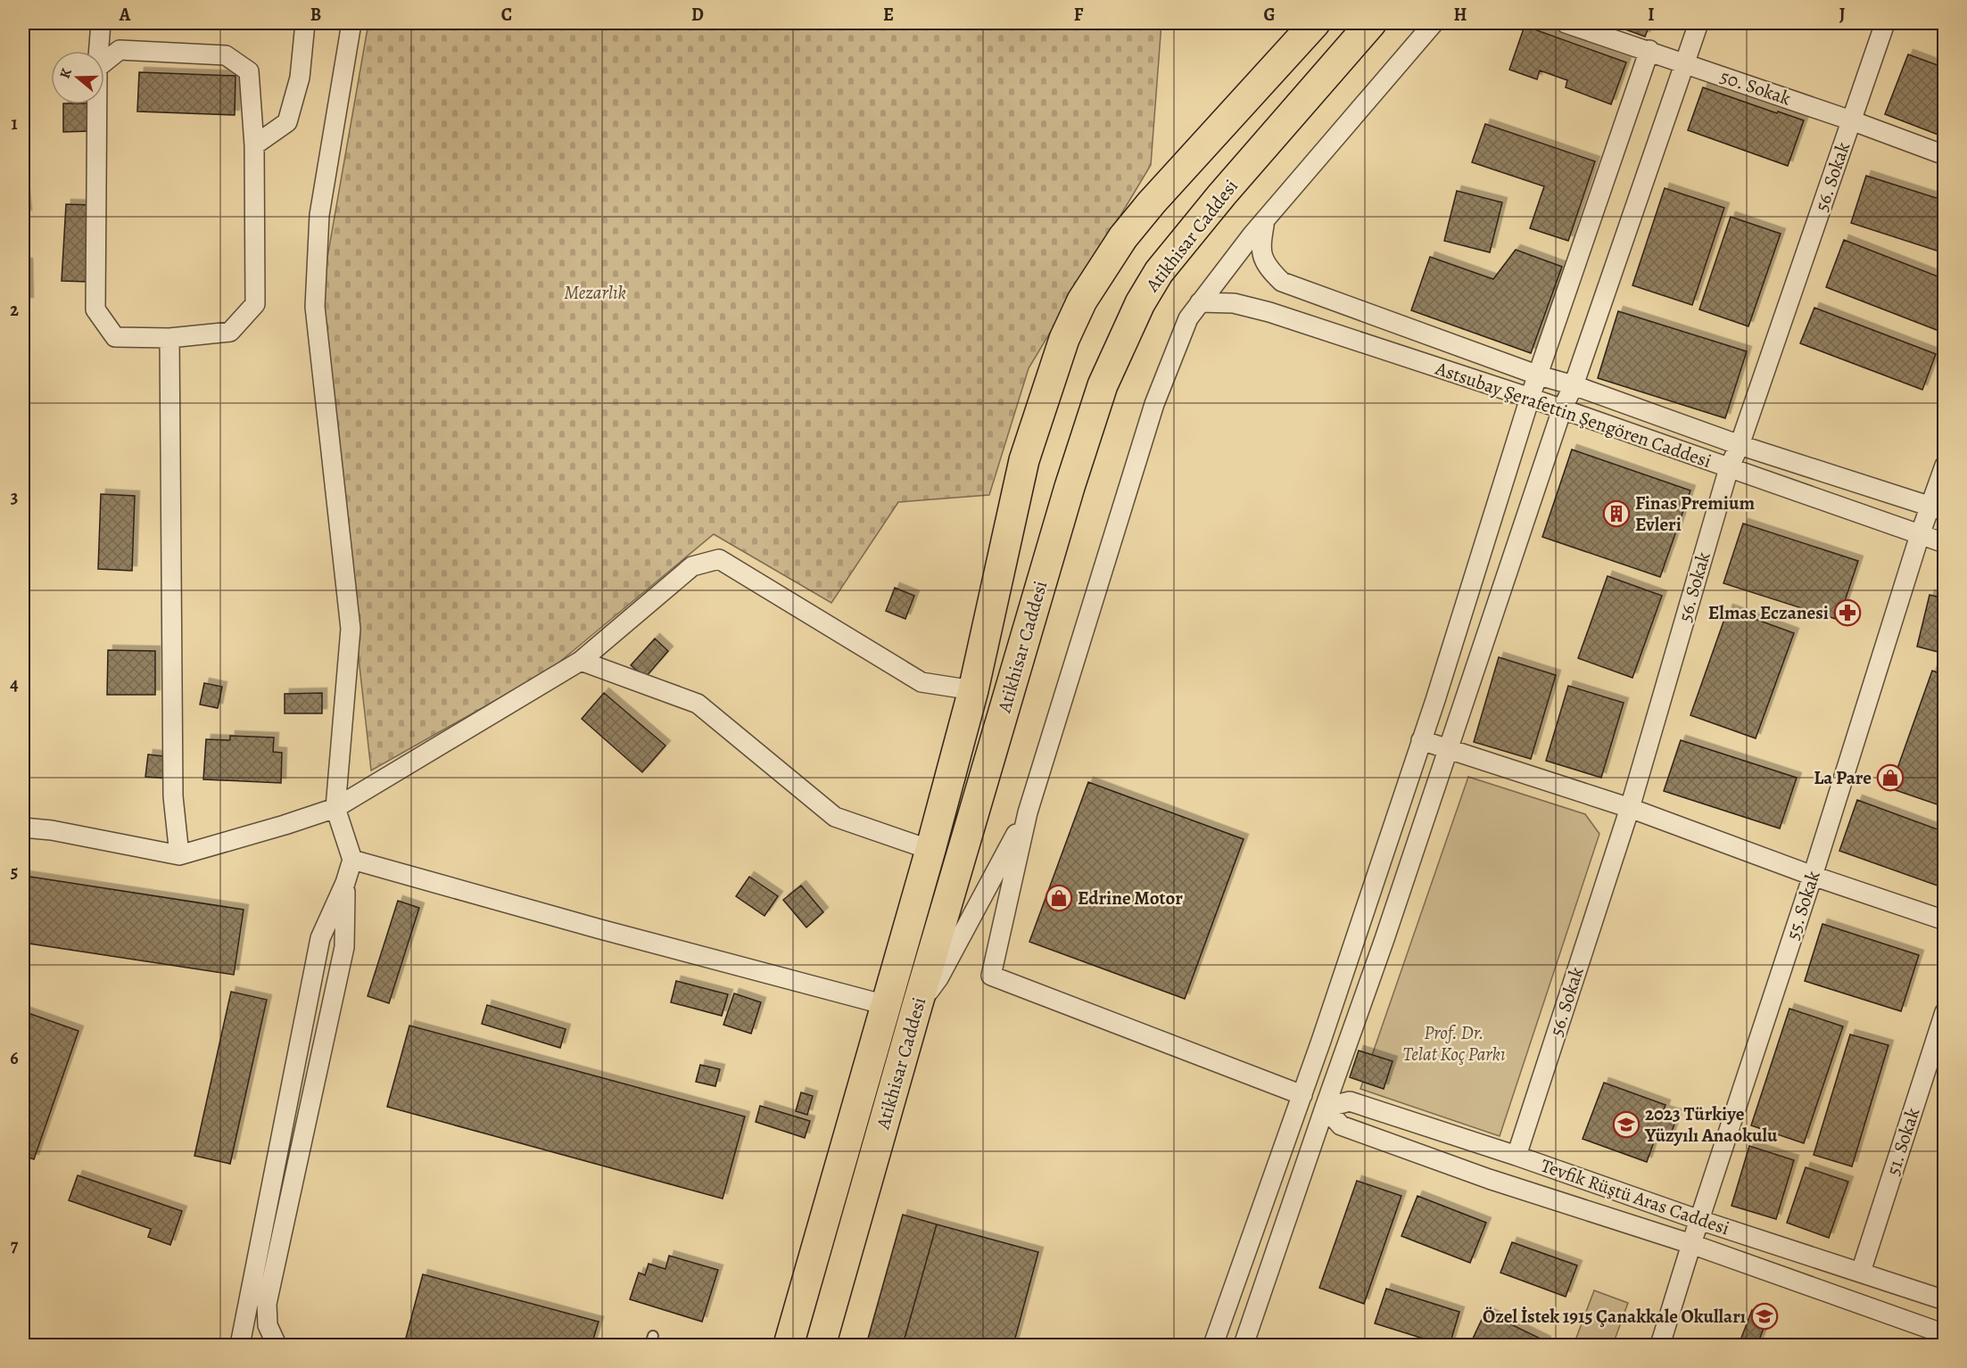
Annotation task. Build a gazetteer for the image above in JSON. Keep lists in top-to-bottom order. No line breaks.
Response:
{"streets":{"highway":["Atikhisar Caddesi"],"street":["50. Sokak","56. Sokak","Astsubay Şerafettin Şengören Caddesi","55. Sokak","51. Sokak","Tevfik Rüştü Aras Caddesi"]},"crossings":[["50. Sokak","56. Sokak"],["56. Sokak","Astsubay Şerafettin Şengören Caddesi"],["56. Sokak","Tevfik Rüştü Aras Caddesi"],["Astsubay Şerafettin Şengören Caddesi","55. Sokak"],["55. Sokak","Tevfik Rüştü Aras Caddesi"],["51. Sokak","Tevfik Rüştü Aras Caddesi"]],"parks":["Mezarlık","Prof. Dr. Telat Koç Parkı"],"places":{"building":["Finas Premium Evleri"],"pharmacy":["Elmas Eczanesi"],"shop":["La Pare","Edrine Motor"],"school or university":["2023 Türkiye Yüzyılı Anaokulu","Özel İstek 1915 Çanakkale Okulları"]},"north":"left","grid":{"columns":["A","B","C","D","E","F","G","H","I","J"],"rows":["1","2","3","4","5","6","7"]}}
